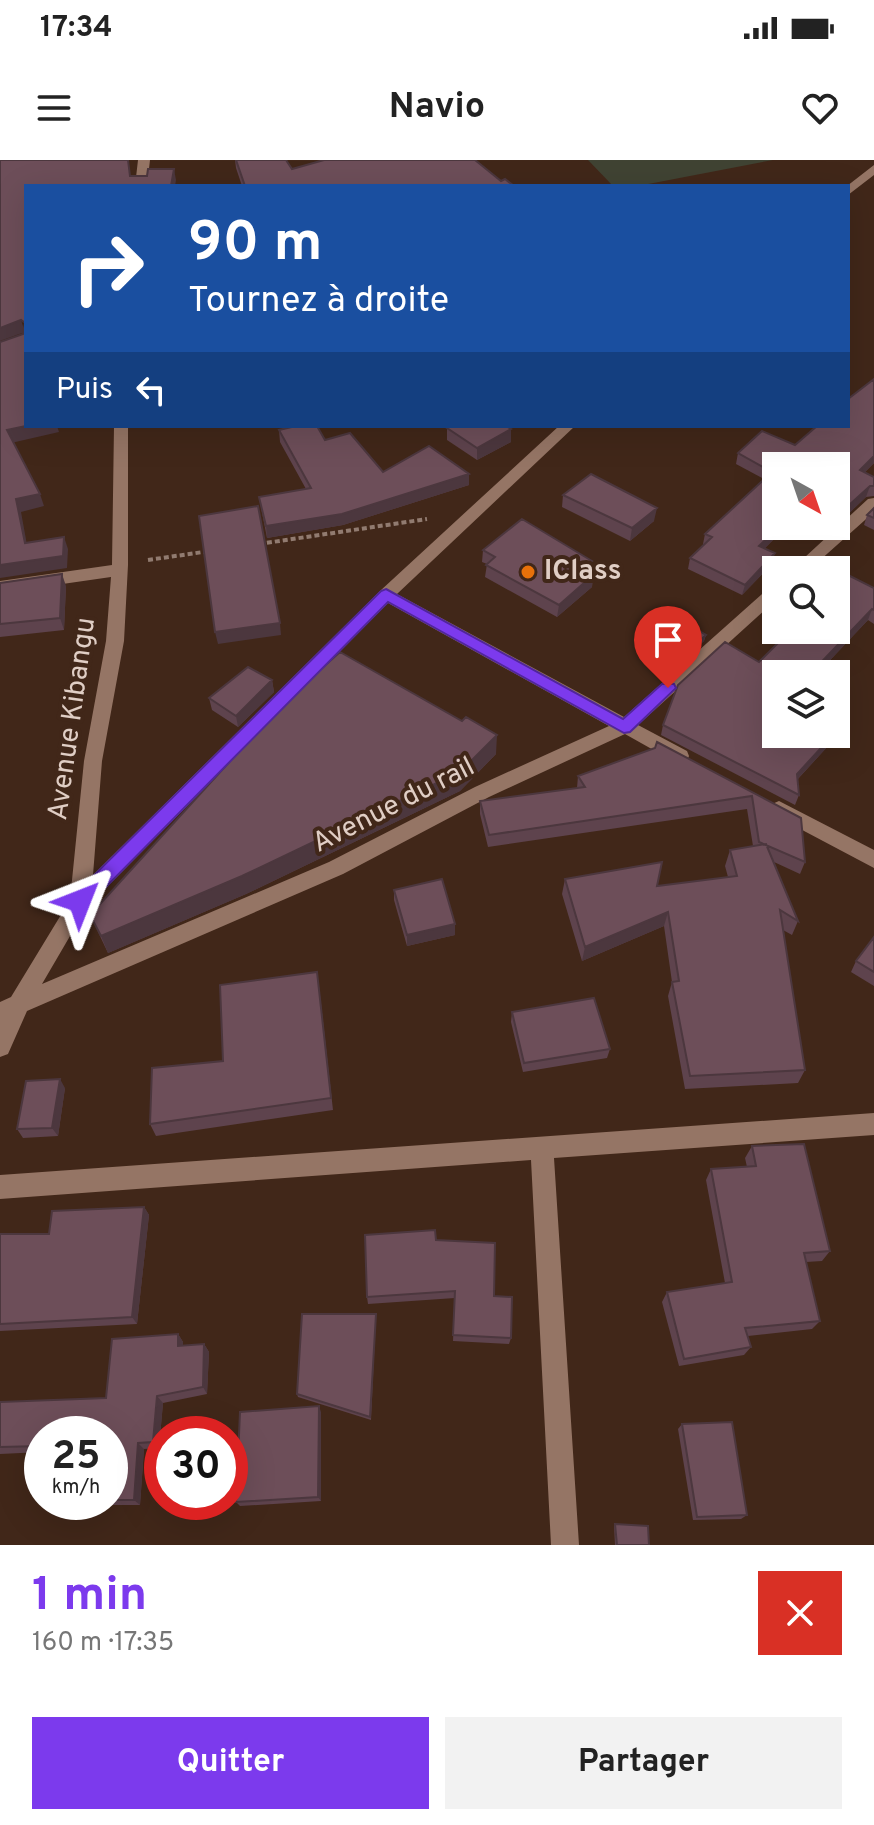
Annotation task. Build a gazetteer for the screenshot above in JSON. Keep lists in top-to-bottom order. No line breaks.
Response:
{"streets":{"street":["Avenue Kibangu","Avenue du rail"]},"crossings":[["Avenue Kibangu","Avenue du rail"]],"places":["IClass"],"north":"bottom right","page":{"status":"17:34","header":"Navio","turn":["90 m","Tournez à droite"],"then":"Puis","speed":"25 km/h","limit":"30","heading":["1 min","160 m · 17:35"],"buttons":["Quitter","Partager"]}}
